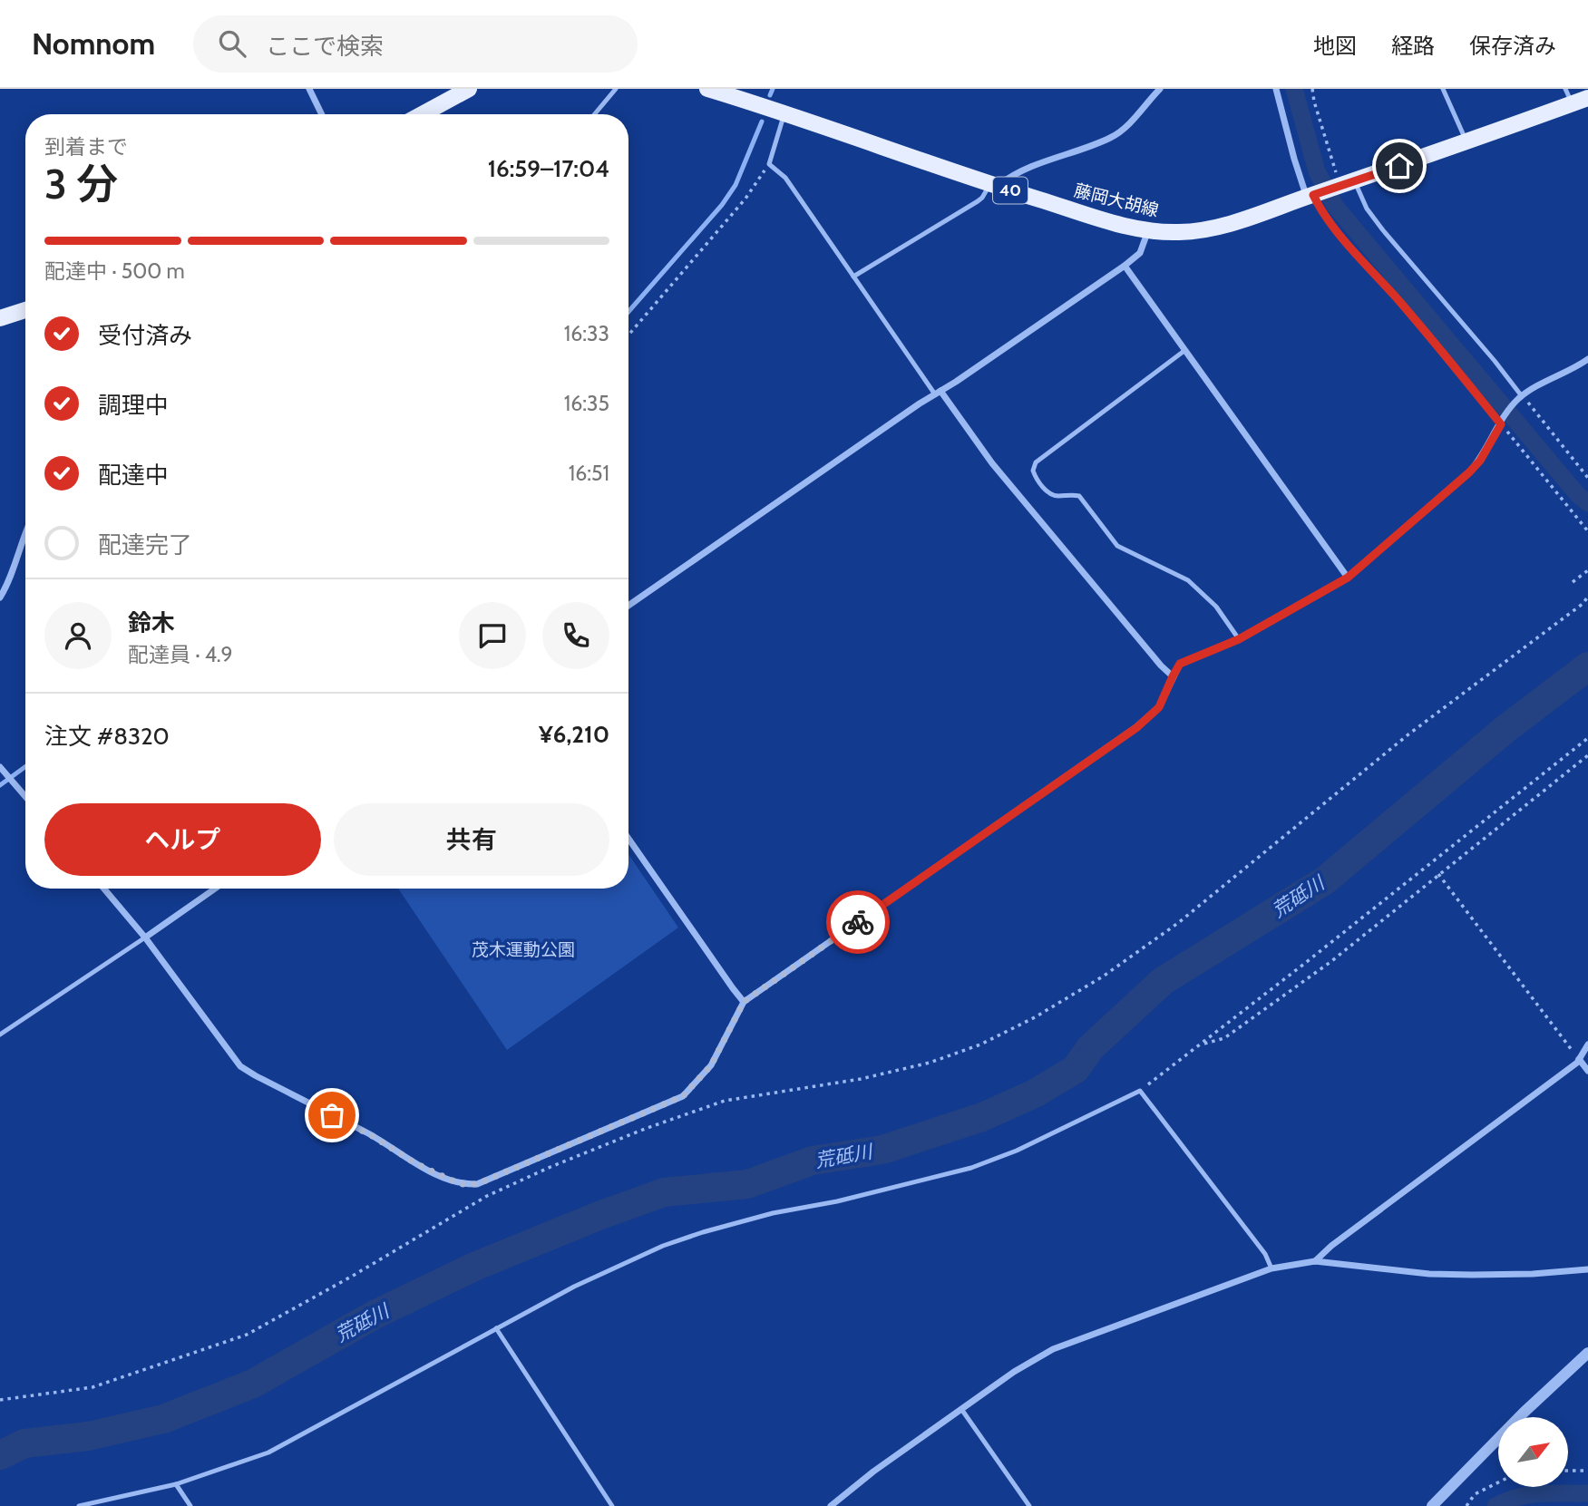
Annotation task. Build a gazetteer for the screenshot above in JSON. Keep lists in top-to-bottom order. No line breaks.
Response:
{"streets":{"main road":["40","藤岡大胡線"]},"water":["荒砥川"],"parks":["茂木運動公園"],"north":"top right","page":{"header":"Nomnom","search":"ここで検索","nav":["地図","経路","保存済み"],"heading":["3 分","到着まで","16:59–17:04"],"panel":["鈴木","配達員 · 4.9","注文 #8320","¥6,210"],"bar":"配達中 · 500 m","list":[["受付済み","16:33"],["調理中","16:35"],["配達中","16:51"],"配達完了"],"buttons":["ヘルプ","共有"]}}
